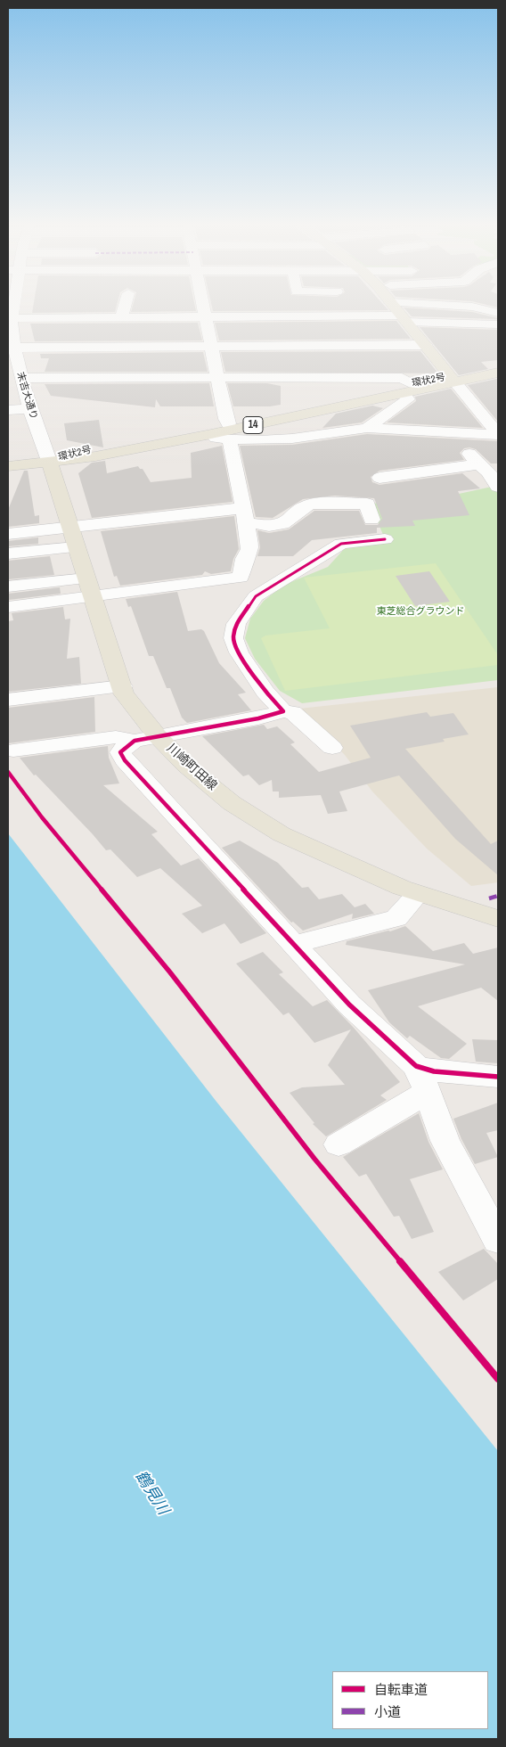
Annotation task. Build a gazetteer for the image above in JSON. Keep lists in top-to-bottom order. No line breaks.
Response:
{"streets":{"main road":["環状2号","14","川崎町田線"],"street":["末吉大通り"]},"crossings":[["環状2号","末吉大通り"],["環状2号","14"],["環状2号","川崎町田線"],["末吉大通り","14"],["末吉大通り","川崎町田線"],["14","川崎町田線"]],"water":["鶴見川"],"parks":["東芝総合グラウンド"],"legend":["自転車道","小道"]}
